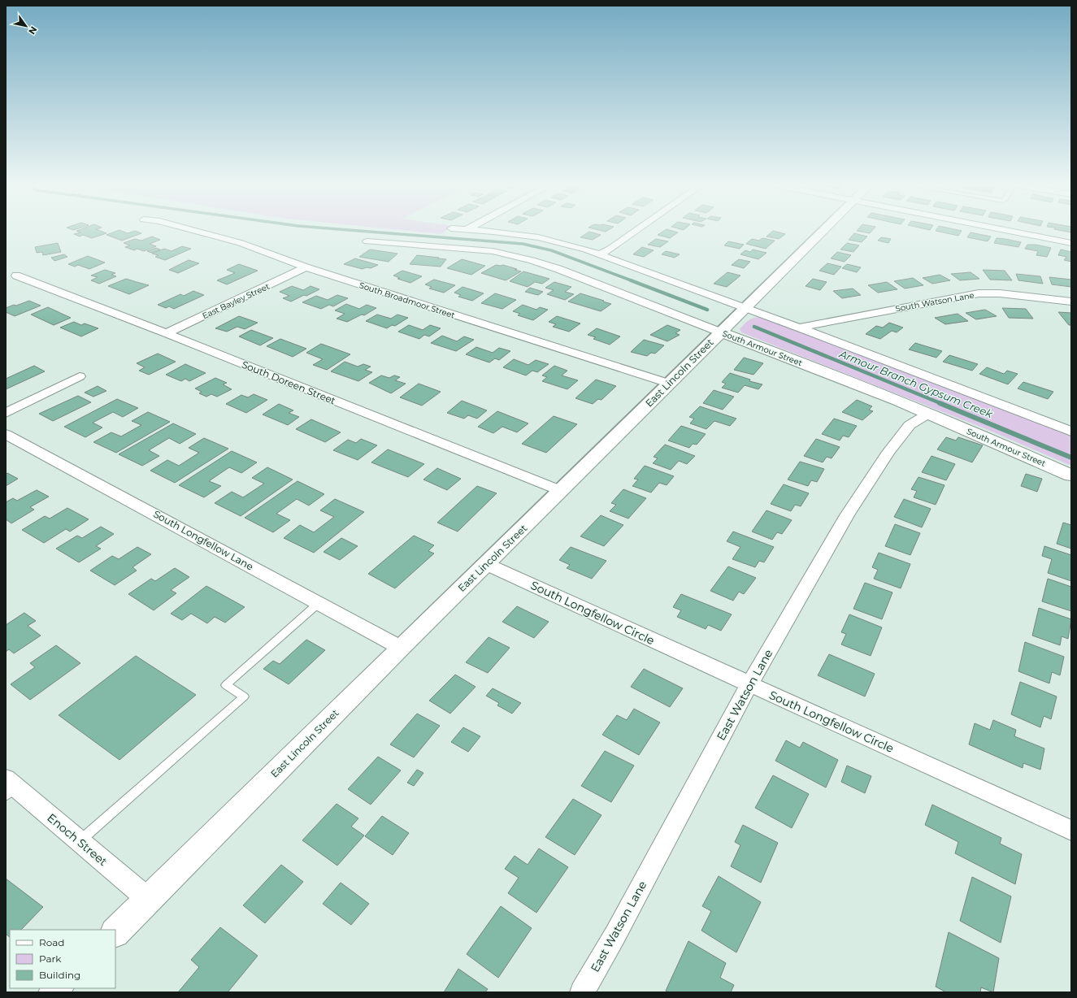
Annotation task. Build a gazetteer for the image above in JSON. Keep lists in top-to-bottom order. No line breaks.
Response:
{"streets":{"street":["South Broadmoor Street","East Bayley Street","South Watson Lane","South Armour Street","East Lincoln Street","South Doreen Street","South Longfellow Lane","South Longfellow Circle","East Watson Lane","Enoch Street"]},"crossings":[["South Broadmoor Street","East Bayley Street"],["South Broadmoor Street","East Lincoln Street"],["East Bayley Street","South Doreen Street"],["South Armour Street","East Lincoln Street"],["South Armour Street","East Watson Lane"],["East Lincoln Street","South Doreen Street"],["East Lincoln Street","South Longfellow Lane"],["East Lincoln Street","South Longfellow Circle"],["East Lincoln Street","Enoch Street"],["South Longfellow Circle","East Watson Lane"]],"water":["Armour Branch Gypsum Creek"],"legend":["Road","Park","Building"],"north":"bottom right"}
